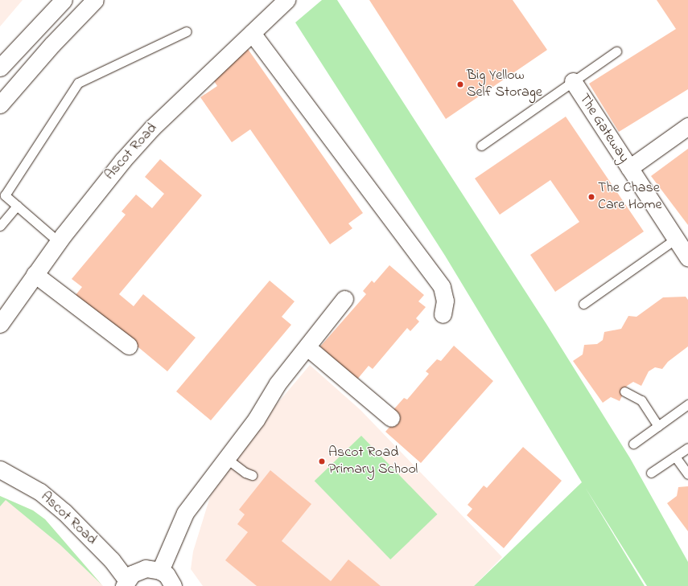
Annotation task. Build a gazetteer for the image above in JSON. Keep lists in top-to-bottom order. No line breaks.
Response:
{"streets":{"street":["The Gateway","Ascot Road"]},"places":["Big Yellow Self Storage","The Chase Care Home","Ascot Road Primary School"]}
